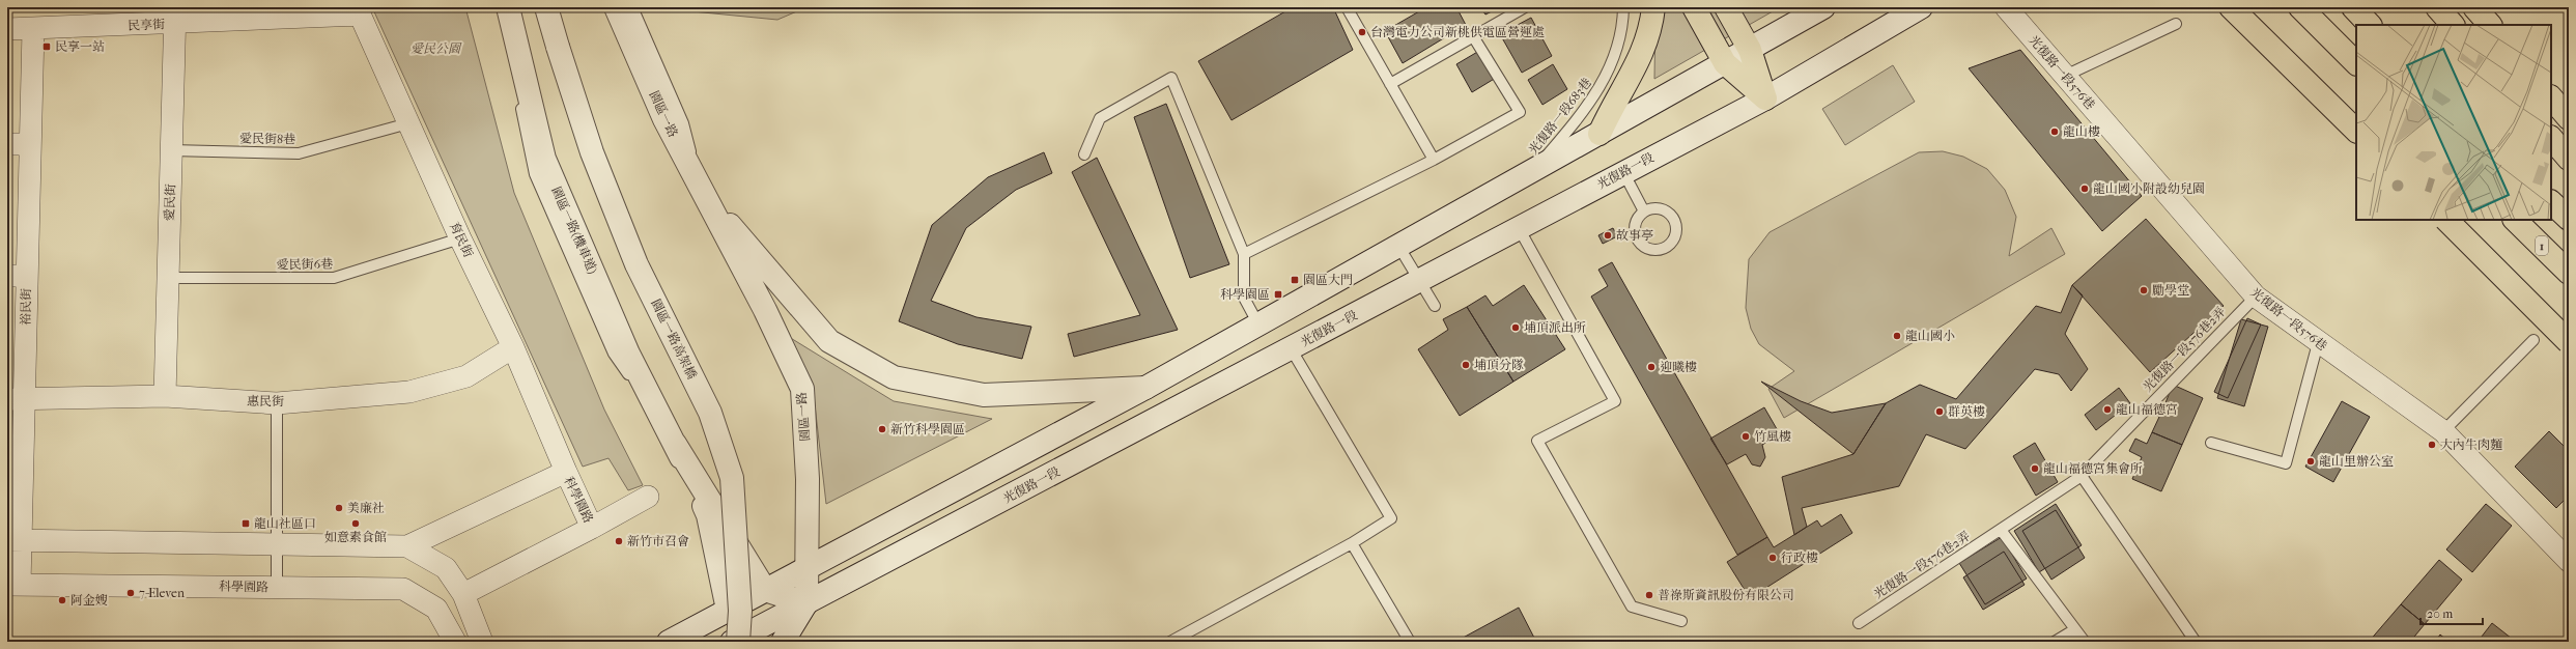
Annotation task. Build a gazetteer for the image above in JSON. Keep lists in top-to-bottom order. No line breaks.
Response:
{"streets":{"highway":["1"],"street":["民享街","光復路一段576巷","園區一路","光復路一段","愛民街","育民街","裕民街","園區一路高架橋","惠民街","科學園路"],"lane":["光復路一段683巷","愛民街8巷","園區一路(機車道)","愛民街6巷","光復路一段576巷2弄"]},"crossings":[["民享街","愛民街"],["民享街","育民街"],["民享街","裕民街"],["光復路一段576巷","光復路一段576巷2弄"],["園區一路","光復路一段"],["愛民街8巷","愛民街"],["愛民街8巷","育民街"],["愛民街","愛民街6巷"],["愛民街","惠民街"],["育民街","愛民街6巷"],["育民街","惠民街"],["育民街","科學園路"],["裕民街","惠民街"],["裕民街","科學園路"]],"parks":["愛民公園"],"places":{"other":["台灣電力公司新桃供電區營運處","龍山樓","龍山國小附設幼兒園","故事亭","勵學堂","埔頂派出所","龍山國小","埔頂分隊","迎曦樓","龍山福德宮","群英樓","新竹科學園區","竹風樓","大內牛肉麵","龍山里辦公室","龍山福德宮集會所","美廉社","如意素食館","新竹市召會","行政樓","7-Eleven","普祿斯資訊股份有限公司","阿金嫂"],"transit":["民享一站","園區大門","科學園區","龍山社區口"]},"scale_bar":"20 m"}
